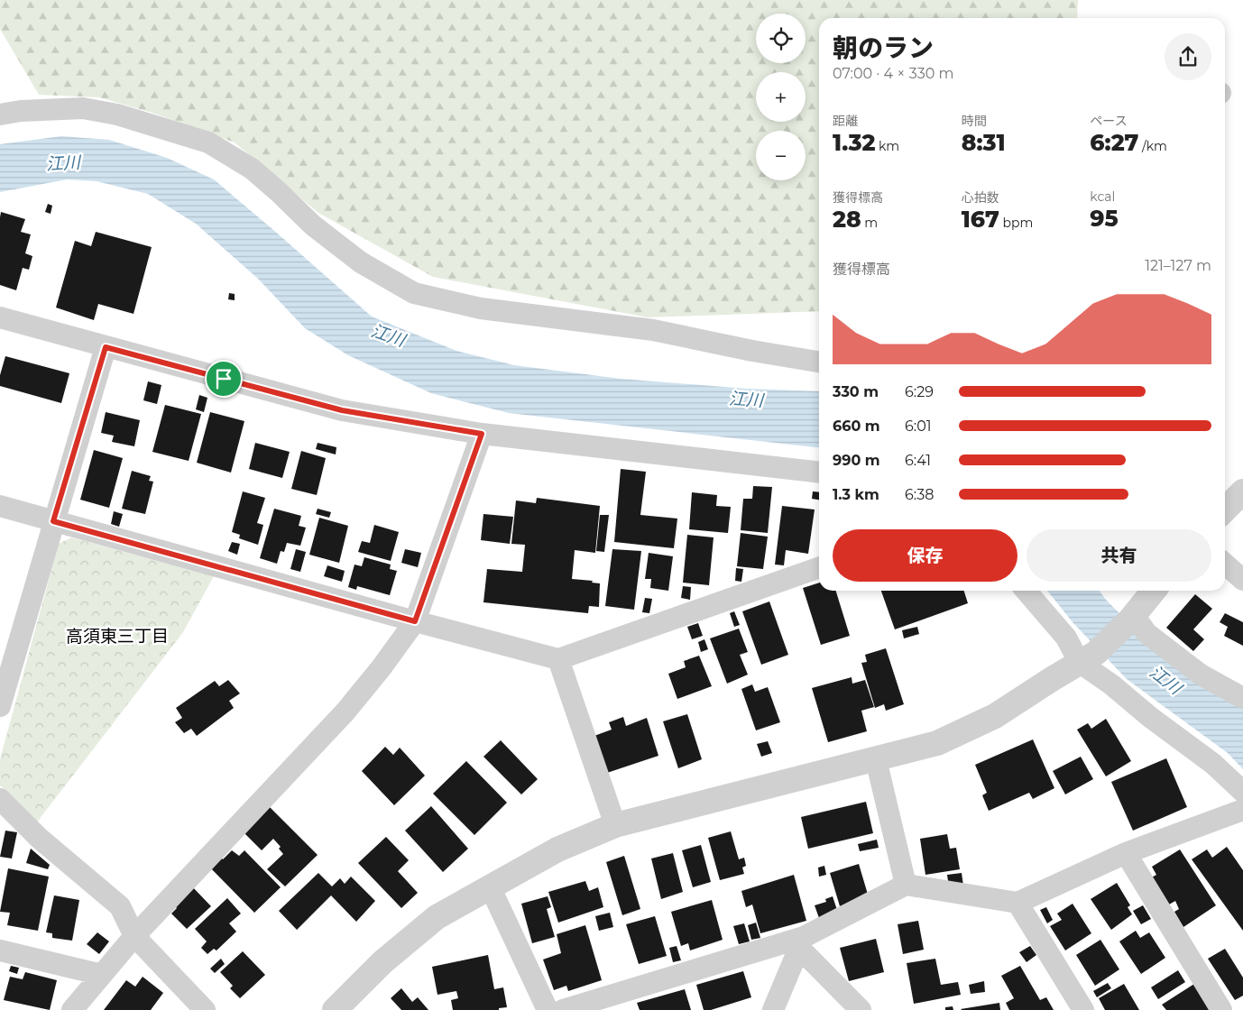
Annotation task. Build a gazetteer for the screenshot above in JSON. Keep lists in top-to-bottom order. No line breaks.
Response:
{"districts":["高須東三丁目"],"water":["江川"],"page":{"map_buttons":["+","−"],"heading":["朝のラン","07:00 · 4 × 330 m"],"stats":[["距離","1.32 km"],["時間","8:31"],["ペース","6:27 /km"],["獲得標高","28 m"],["心拍数","167 bpm"],["kcal","95"]],"chart":["獲得標高","121–127 m"],"list":[{"name":"330 m","note":"6:29"},{"name":"660 m","note":"6:01"},{"name":"990 m","note":"6:41"},{"name":"1.3 km","note":"6:38"}],"buttons":["保存","共有"]}}
